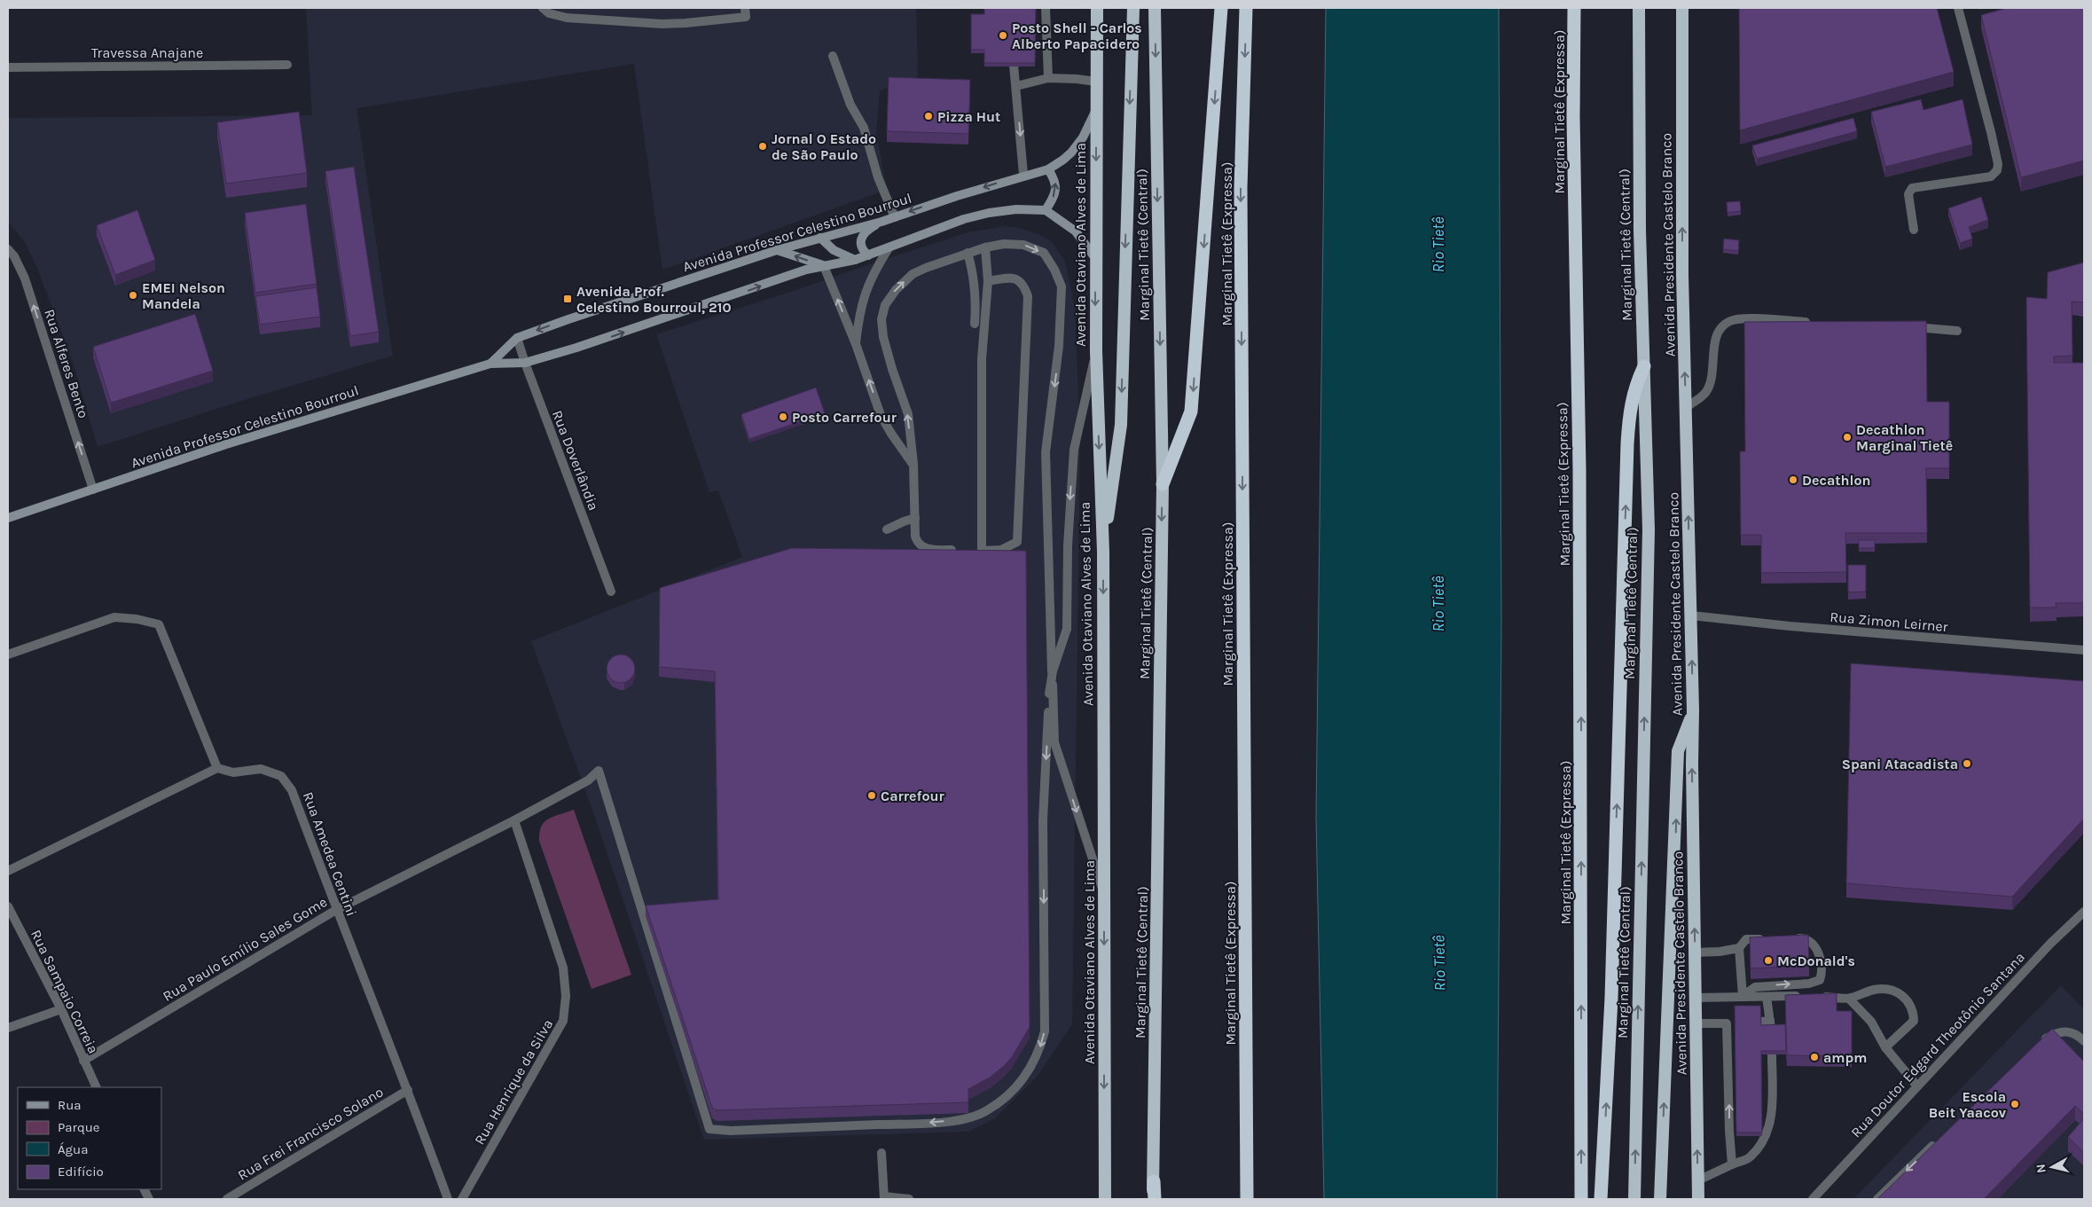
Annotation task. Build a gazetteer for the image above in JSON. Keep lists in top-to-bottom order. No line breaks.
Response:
{"streets":{"highway":["Marginal Tietê (Expressa)","Avenida Otaviano Alves de Lima","Marginal Tietê (Central)","Avenida Presidente Castelo Branco"],"main road":["Avenida Professor Celestino Bourroul"],"street":["Travessa Anajane","Rua Alferes Bento","Rua Doverlândia","Rua Zimon Leirner","Rua Amedea Centini","Rua Paulo Emílio Sales Gome","Rua Sampaio Correia","Rua Doutor Edgard Theotônio Santana","Rua Henrique da Silva","Rua Frei Francisco Solano"]},"crossings":[["Avenida Professor Celestino Bourroul","Avenida Otaviano Alves de Lima"],["Avenida Professor Celestino Bourroul","Rua Alferes Bento"],["Avenida Professor Celestino Bourroul","Rua Doverlândia"],["Avenida Otaviano Alves de Lima","Rua Paulo Emílio Sales Gome"],["Avenida Presidente Castelo Branco","Rua Zimon Leirner"],["Rua Amedea Centini","Rua Paulo Emílio Sales Gome"],["Rua Amedea Centini","Rua Frei Francisco Solano"],["Rua Paulo Emílio Sales Gome","Rua Sampaio Correia"],["Rua Paulo Emílio Sales Gome","Rua Henrique da Silva"]],"one_way":["Rua Alferes Bento"],"water":["Rio Tietê"],"places":{"other":["Posto Shell - Carlos Alberto Papacidero","Pizza Hut","Jornal O Estado de São Paulo","EMEI Nelson Mandela","Posto Carrefour","Decathlon Marginal Tietê","Decathlon","Spani Atacadista","Carrefour","McDonald's","ampm","Escola Beit Yaacov"],"transit":["Avenida Prof. Celestino Bourroul, 210"]},"legend":["Rua","Parque","Água","Edifício"],"north":"left"}
